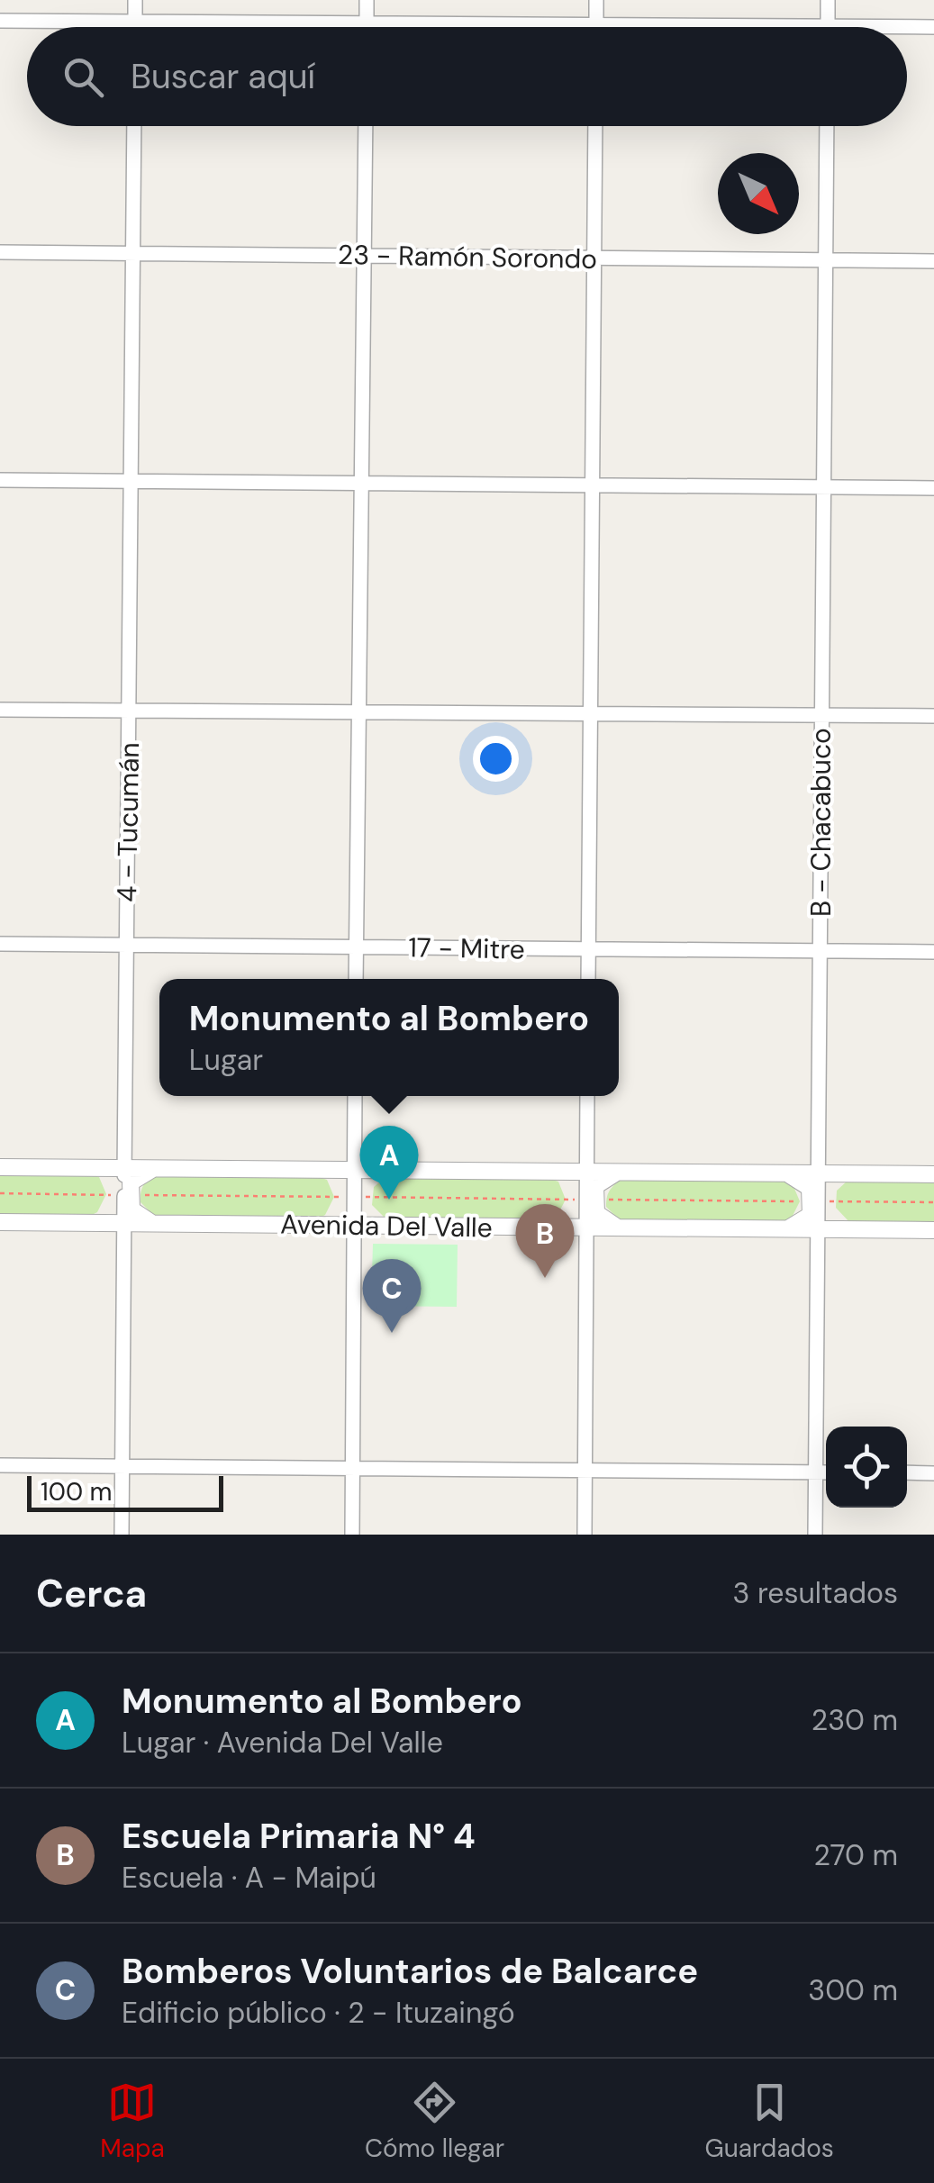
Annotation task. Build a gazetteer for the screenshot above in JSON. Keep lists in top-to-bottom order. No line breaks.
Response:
{"streets":{"street":["23 - Ramón Sorondo","4 - Tucumán","B - Chacabuco","17 - Mitre","Avenida Del Valle"]},"crossings":[["23 - Ramón Sorondo","4 - Tucumán"],["23 - Ramón Sorondo","B - Chacabuco"],["4 - Tucumán","17 - Mitre"],["4 - Tucumán","Avenida Del Valle"],["B - Chacabuco","17 - Mitre"],["B - Chacabuco","Avenida Del Valle"]],"scale_bar":"100 m","north":"bottom right","page":{"search":"Buscar aquí","popup":["Monumento al Bombero","Lugar"],"pins":["A","B","C"],"scale":"100 m","heading":["Cerca","3 resultados"],"list":[{"mark":"A","name":"Monumento al Bombero","note":"Lugar · Avenida Del Valle","value":"230 m"},{"mark":"B","name":"Escuela Primaria N° 4","note":"Escuela · A - Maipú","value":"270 m"},{"mark":"C","name":"Bomberos Voluntarios de Balcarce","note":"Edificio público · 2 - Ituzaingó","value":"300 m"}],"nav":["Mapa","Cómo llegar","Guardados"]}}
